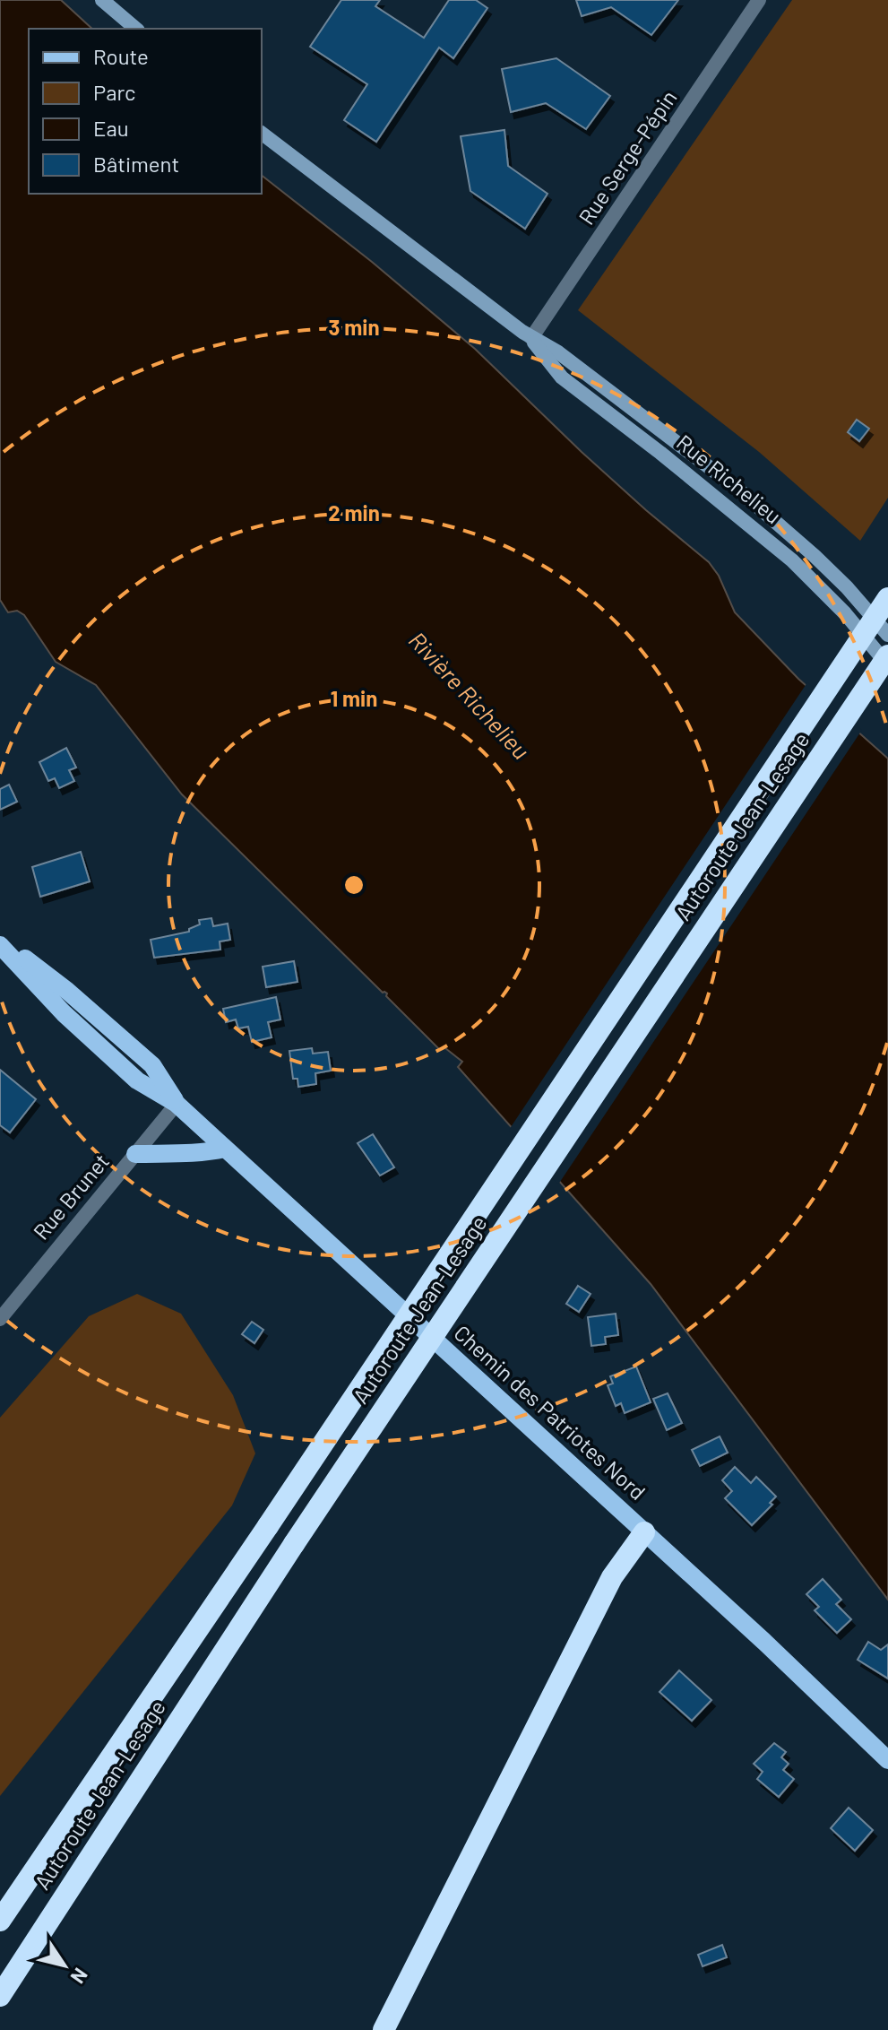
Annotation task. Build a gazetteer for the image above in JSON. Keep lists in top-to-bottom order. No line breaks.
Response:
{"streets":{"highway":["Autoroute Jean-Lesage"],"main road":["Rue Richelieu","Chemin des Patriotes Nord"],"street":["Rue Serge-Pépin","Rue Brunet"]},"crossings":[["Rue Serge-Pépin","Rue Richelieu"],["Rue Brunet","Chemin des Patriotes Nord"]],"water":["Rivière Richelieu"],"legend":["Route","Parc","Eau","Bâtiment"],"north":"bottom right","rings":["3 min","2 min","1 min"]}
